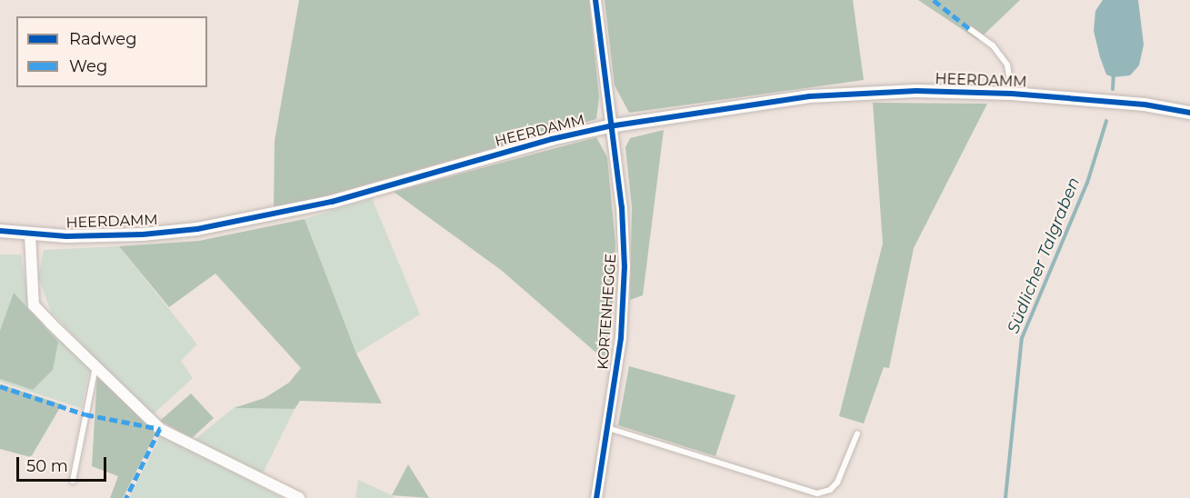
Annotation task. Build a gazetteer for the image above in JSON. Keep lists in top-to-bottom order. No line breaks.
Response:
{"streets":{"street":["HEERDAMM","KORTENHEGGE"]},"crossings":[["HEERDAMM","KORTENHEGGE"]],"water":["Südlicher Talgraben"],"legend":["Radweg","Weg"],"scale_bar":"50 m"}
